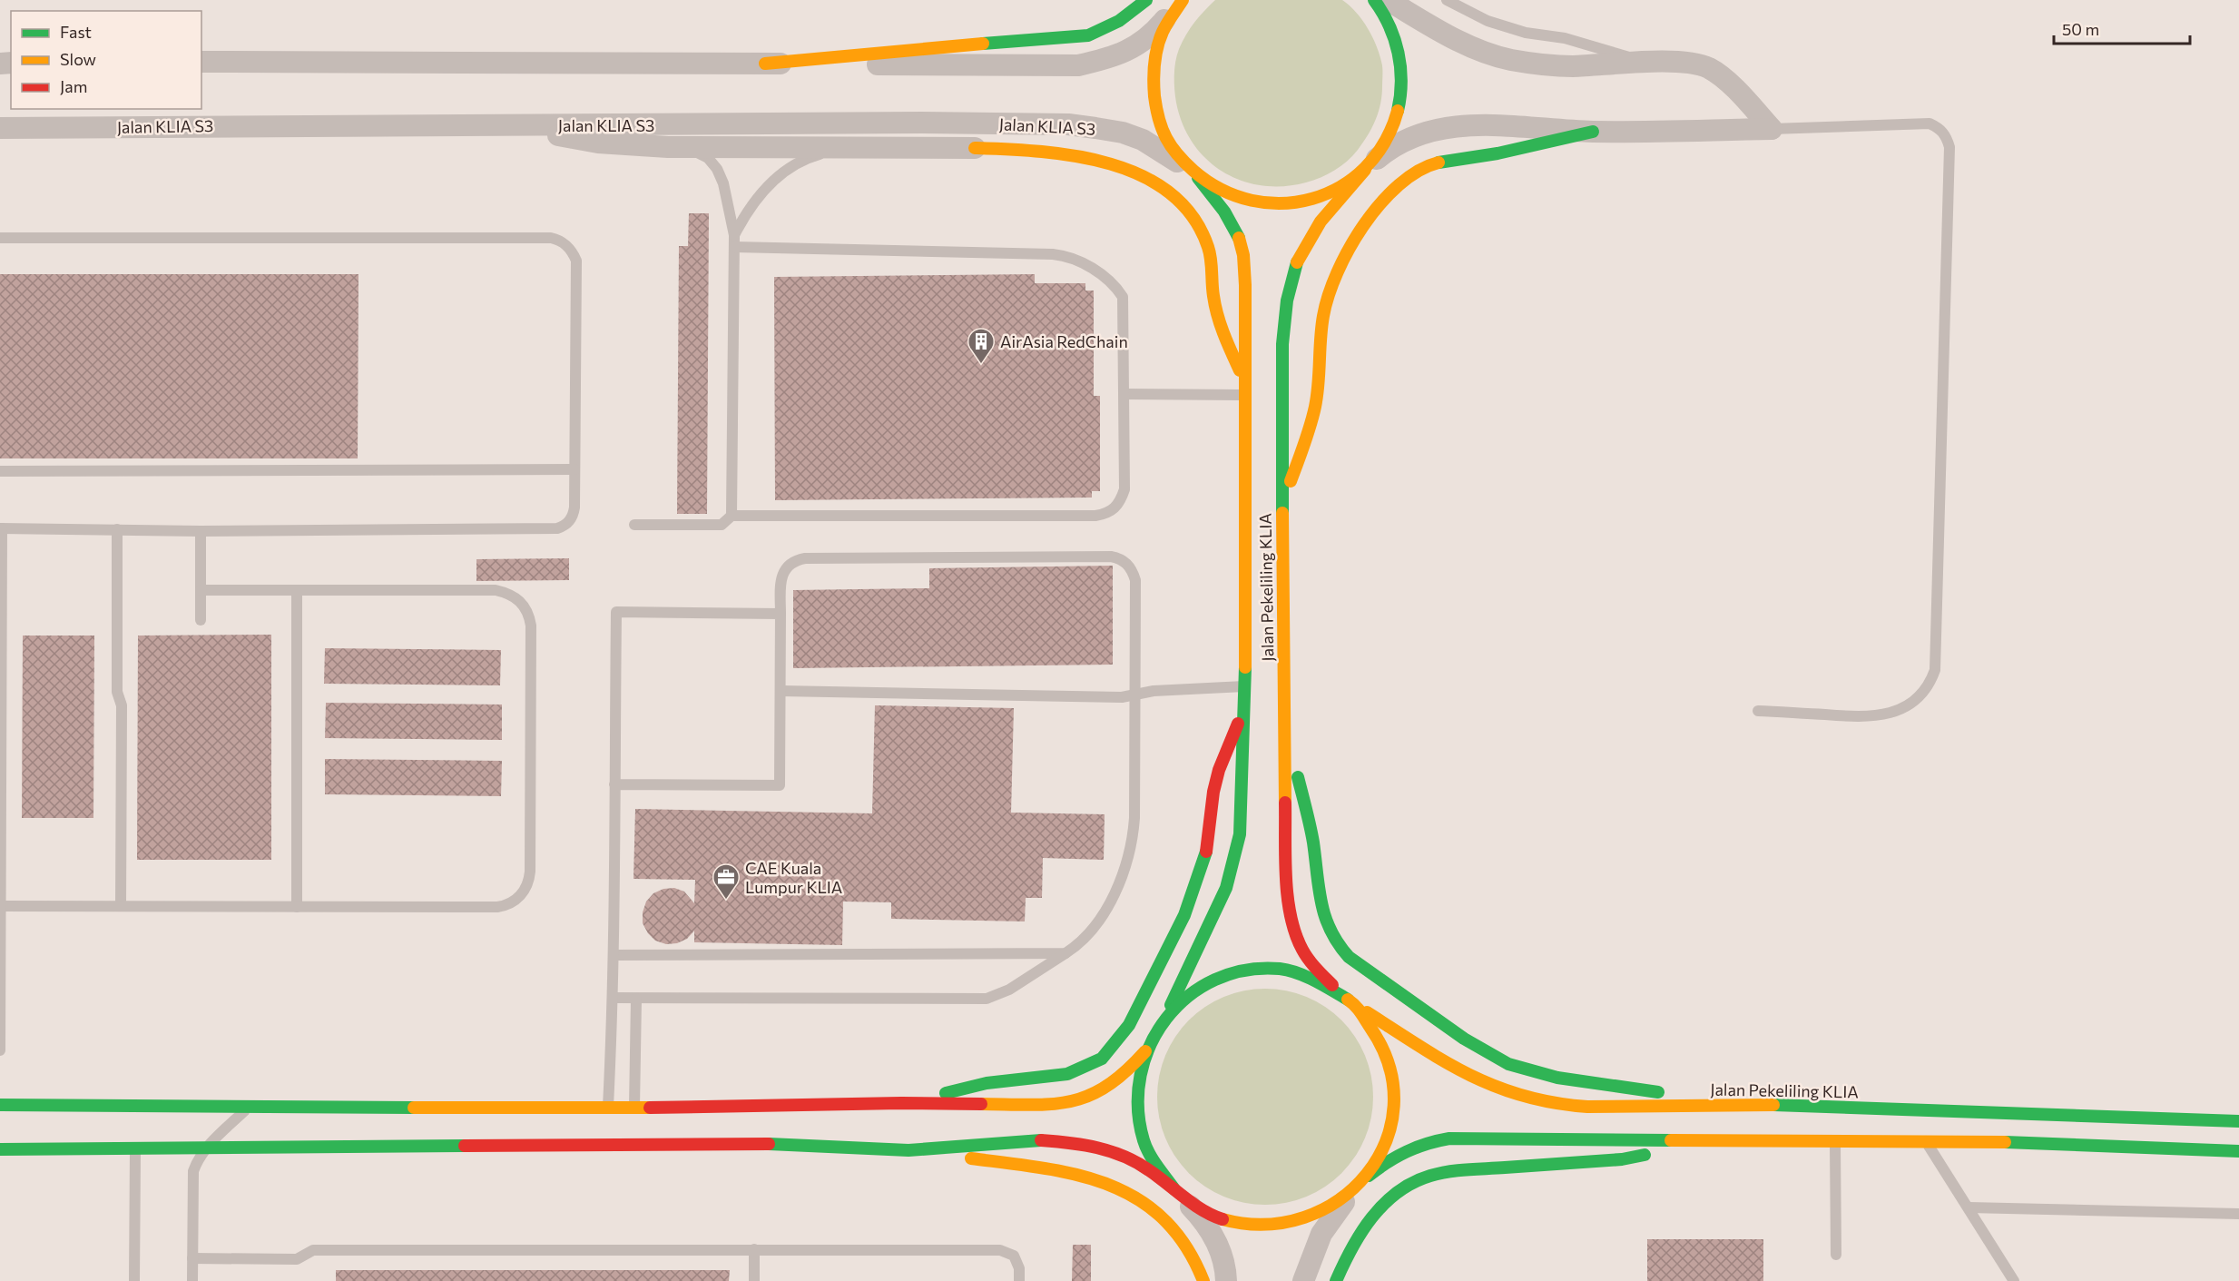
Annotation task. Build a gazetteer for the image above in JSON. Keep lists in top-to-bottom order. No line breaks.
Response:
{"streets":{"street":["Jalan KLIA S3","Jalan Pekeliling KLIA"]},"crossings":[["Jalan KLIA S3","Jalan Pekeliling KLIA"]],"places":{"building":["AirAsia RedChain"],"office":["CAE Kuala Lumpur KLIA"]},"legend":["Fast","Slow","Jam"],"scale_bar":"50 m"}
